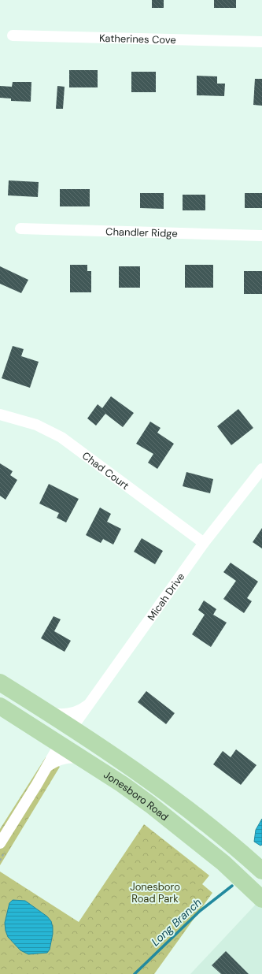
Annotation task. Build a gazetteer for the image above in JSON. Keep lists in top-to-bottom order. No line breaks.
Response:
{"streets":{"main road":["Jonesboro Road"],"street":["Katherines Cove","Chandler Ridge","Chad Court","Micah Drive"]},"crossings":[["Chad Court","Micah Drive"],["Micah Drive","Jonesboro Road"]],"water":["Long Branch"],"parks":["Jonesboro Road Park"]}
